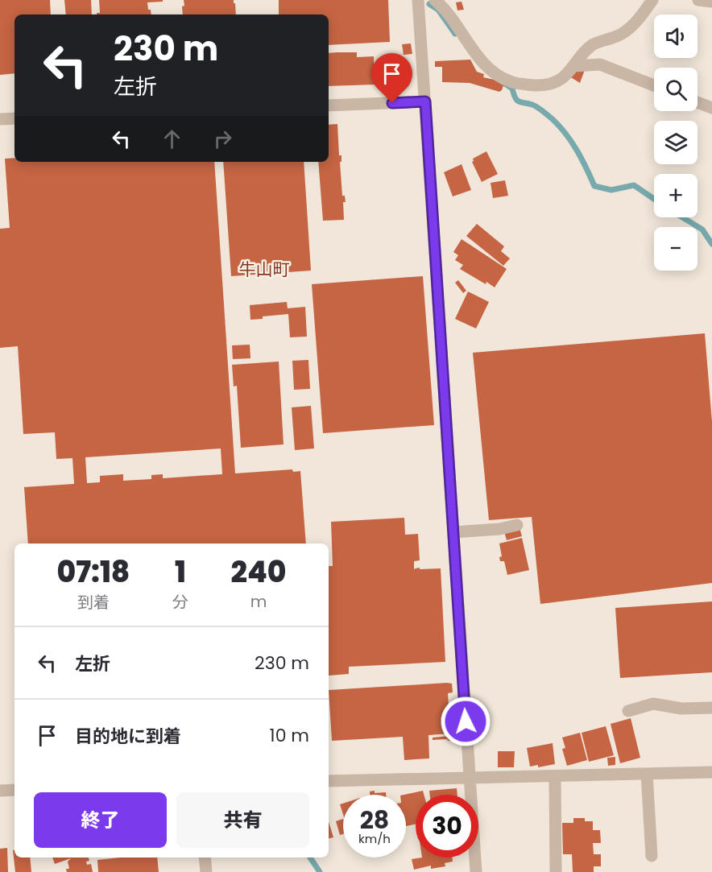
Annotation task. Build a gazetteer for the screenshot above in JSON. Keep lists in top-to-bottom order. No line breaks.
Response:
{"districts":["牛山町"],"page":{"map_buttons":["+","−"],"turn":["230 m","左折"],"eta":["07:18","到着","1","分","240","m"],"list":[{"name":"左折","value":"230 m"},{"name":"目的地に到着","value":"10 m"}],"buttons":["終了","共有"],"speed":"28 km/h","limit":"30"}}
